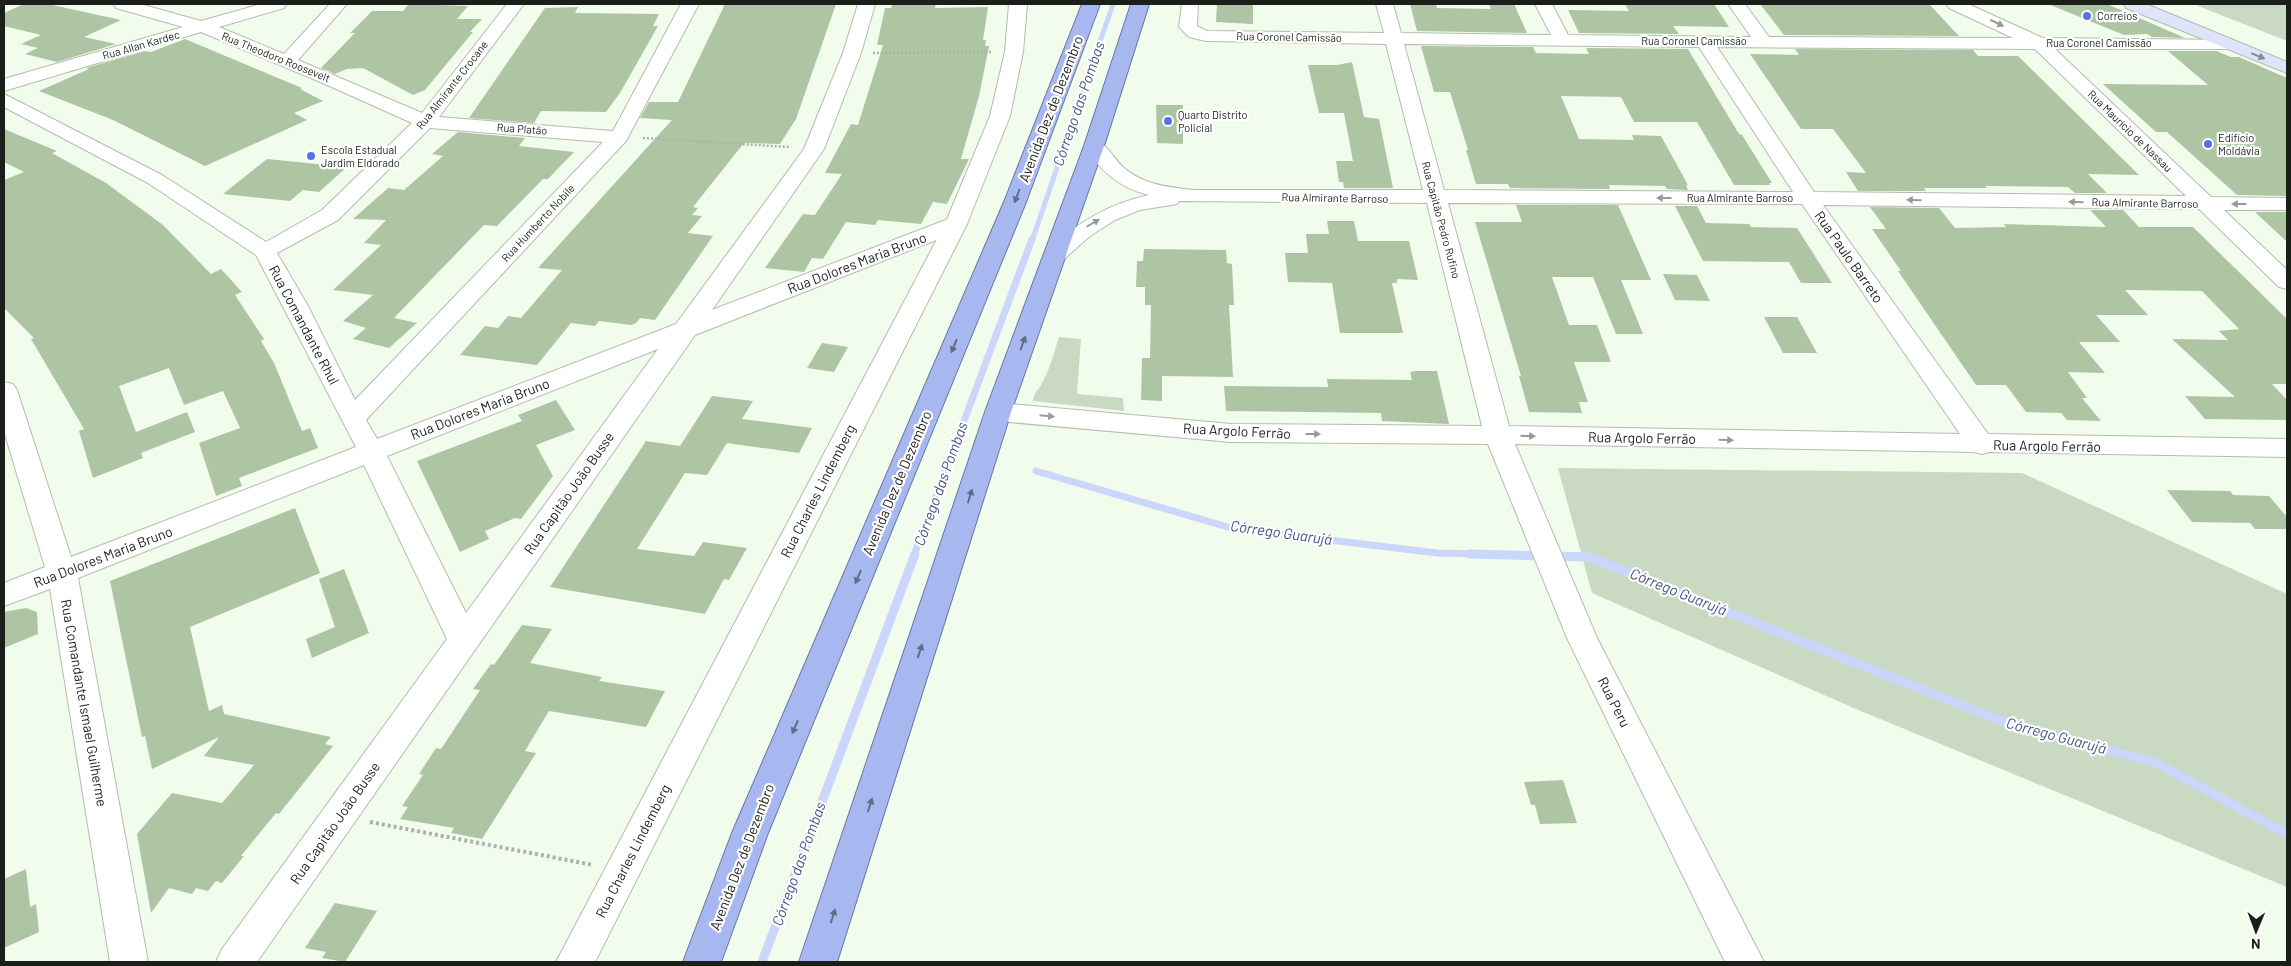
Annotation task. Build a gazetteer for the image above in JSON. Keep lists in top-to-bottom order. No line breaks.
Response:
{"streets":{"highway":["Avenida Dez de Dezembro"],"street":["Rua Coronel Camissão","Rua Allan Kardec","Rua Theodoro Roosevelt","Rua Almirante Crocane","Rua Platão","Rua Maurício de Nassau","Rua Almirante Barroso","Rua Capitão Pedro Rufino","Rua Humberto Nobile","Rua Paulo Barreto","Rua Dolores Maria Bruno","Rua Comandante Rhul","Rua Argolo Ferrão","Rua Charles Lindemberg","Rua Capitão João Busse","Rua Peru","Rua Comandante Ismael Guilherme"]},"crossings":[["Rua Coronel Camissão","Rua Maurício de Nassau"],["Rua Coronel Camissão","Rua Capitão Pedro Rufino"],["Rua Coronel Camissão","Rua Paulo Barreto"],["Rua Allan Kardec","Rua Theodoro Roosevelt"],["Rua Theodoro Roosevelt","Rua Almirante Crocane"],["Rua Theodoro Roosevelt","Rua Platão"],["Rua Almirante Crocane","Rua Platão"],["Rua Almirante Crocane","Rua Comandante Rhul"],["Rua Platão","Rua Humberto Nobile"],["Rua Maurício de Nassau","Rua Almirante Barroso"],["Rua Almirante Barroso","Rua Capitão Pedro Rufino"],["Rua Almirante Barroso","Rua Paulo Barreto"],["Rua Capitão Pedro Rufino","Rua Argolo Ferrão"],["Rua Capitão Pedro Rufino","Rua Peru"],["Rua Humberto Nobile","Rua Comandante Rhul"],["Rua Paulo Barreto","Rua Argolo Ferrão"],["Rua Dolores Maria Bruno","Rua Comandante Rhul"],["Rua Dolores Maria Bruno","Rua Charles Lindemberg"],["Rua Dolores Maria Bruno","Rua Capitão João Busse"],["Rua Dolores Maria Bruno","Rua Comandante Ismael Guilherme"],["Rua Comandante Rhul","Rua Capitão João Busse"],["Rua Argolo Ferrão","Rua Peru"]],"one_way":["Rua Argolo Ferrão"],"water":["Córrego das Pombas","Córrego Guarujá"],"places":["Correios","Quarto Distrito Policial","Edifício Moldávia","Escola Estadual Jardim Eldorado"],"north":"bottom"}
